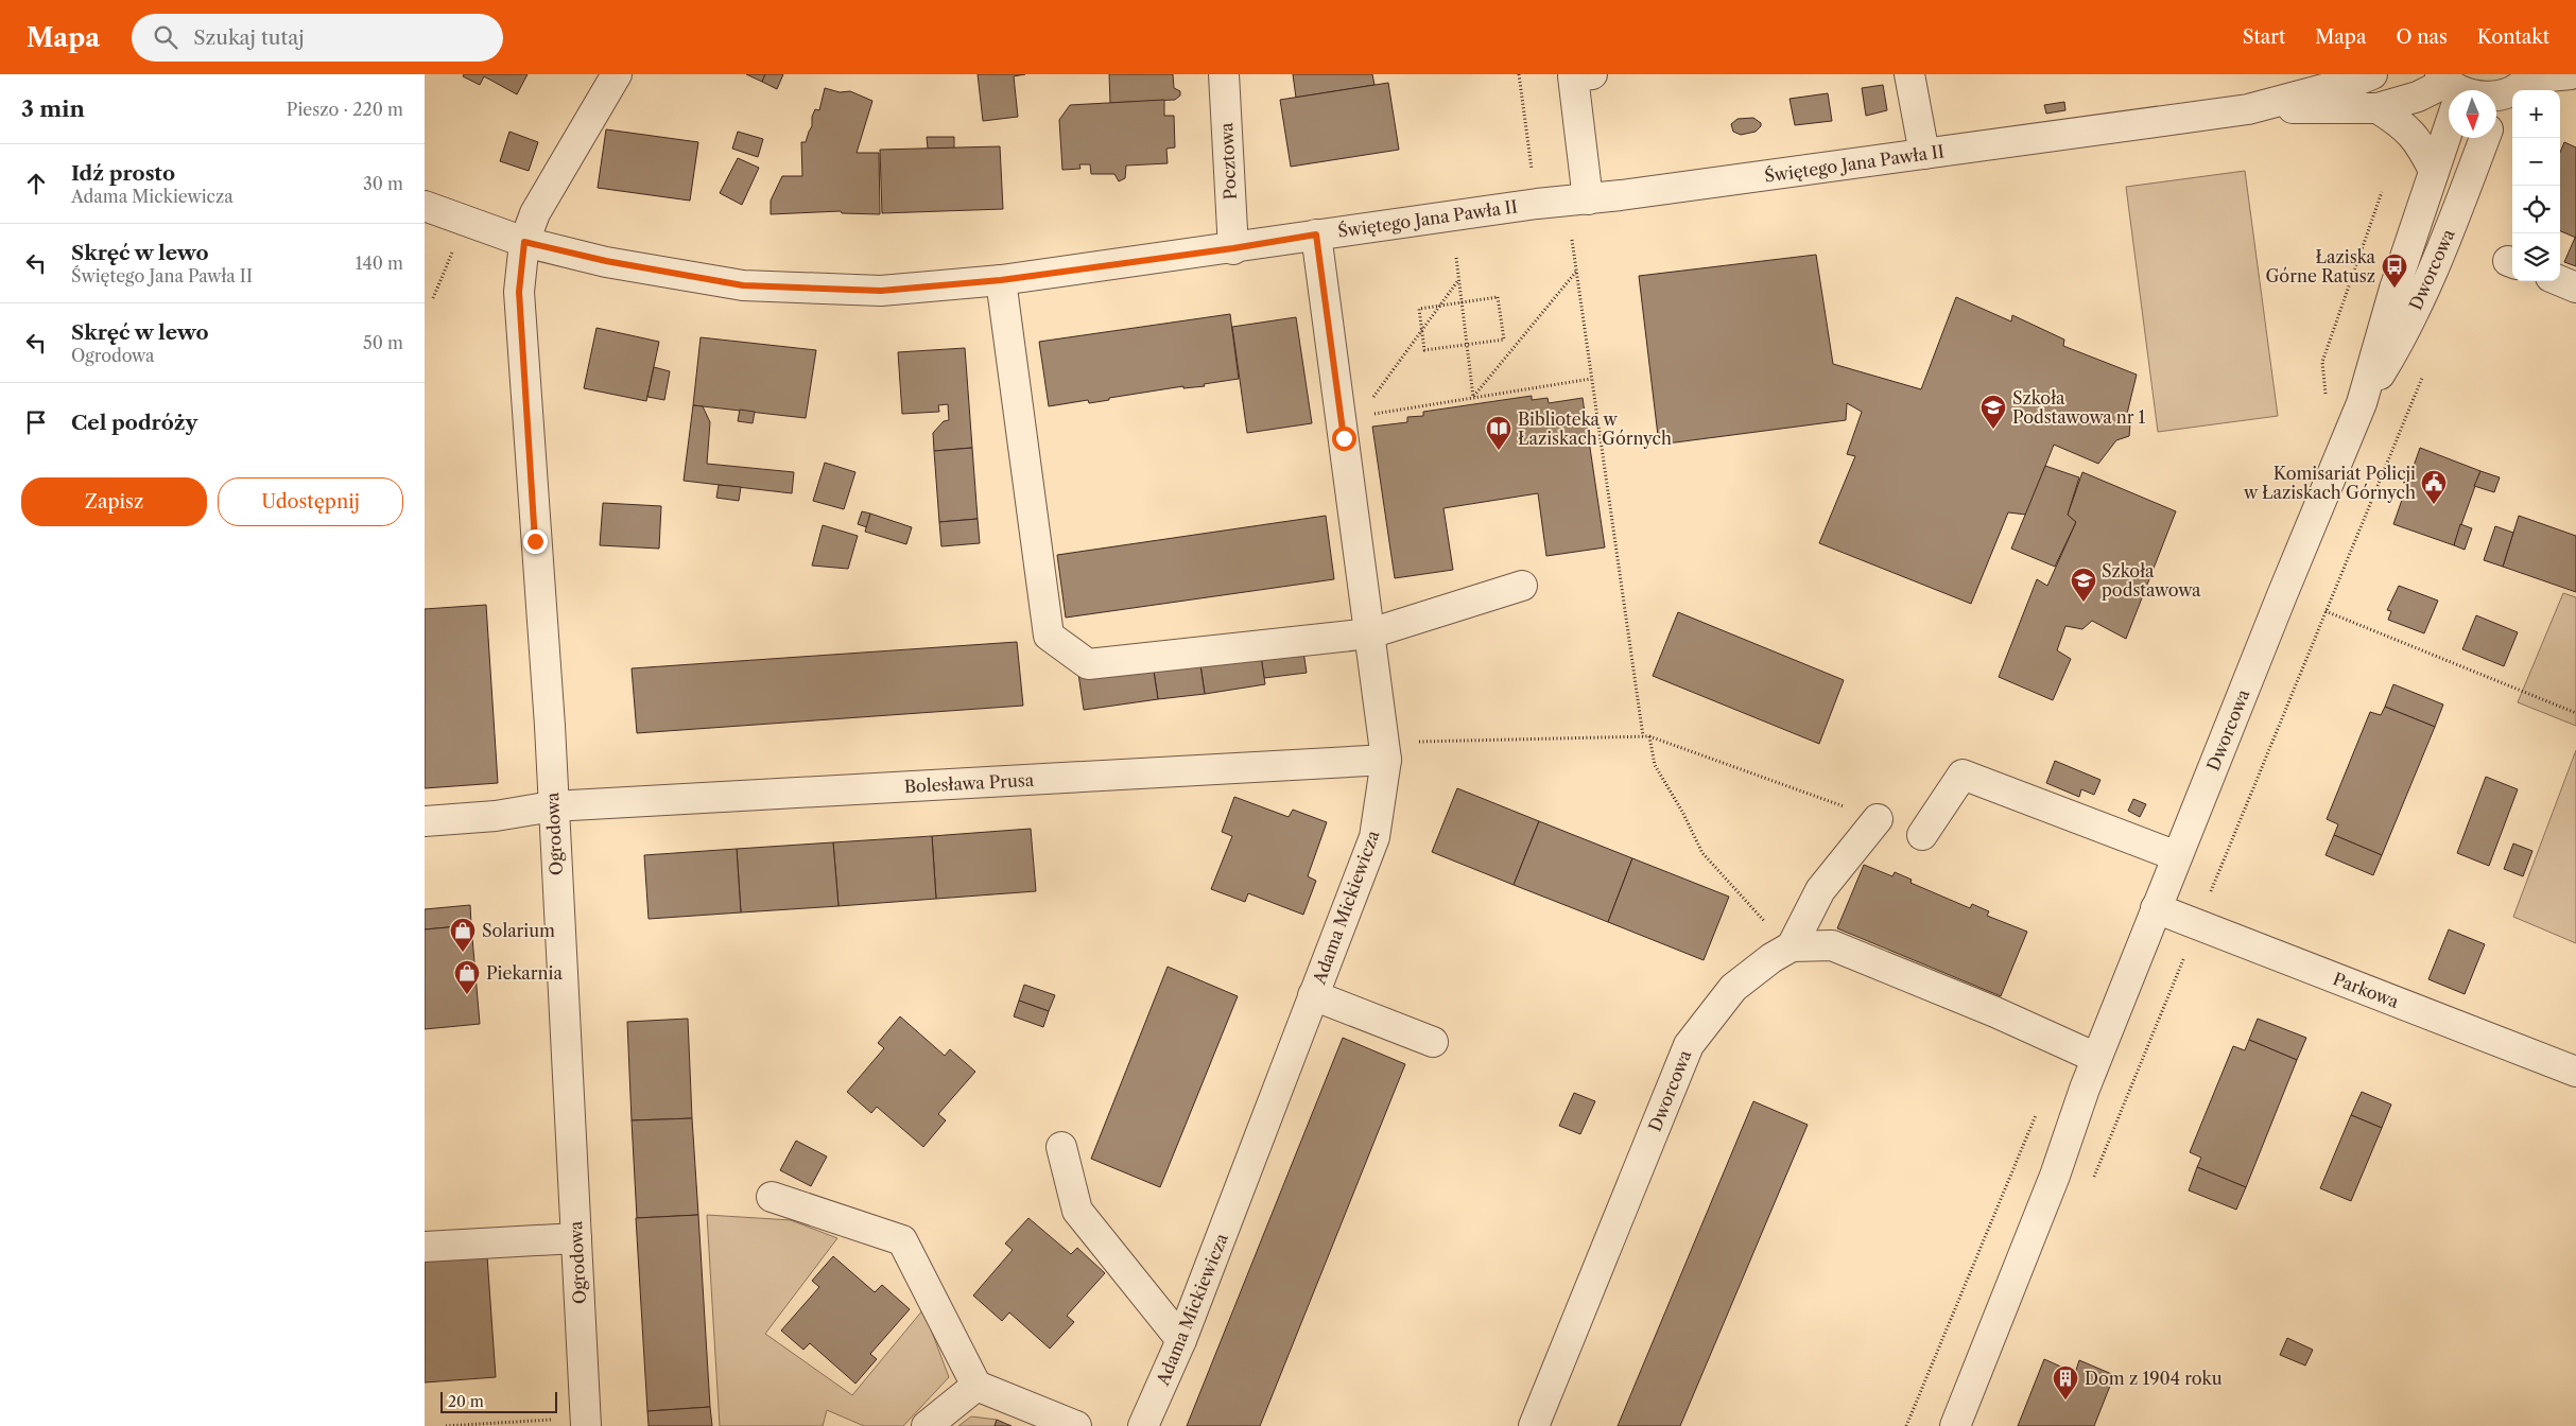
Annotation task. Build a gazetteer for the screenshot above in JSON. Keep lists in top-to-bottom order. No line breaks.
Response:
{"streets":{"street":["Pocztowa","Świętego Jana Pawła II","Dworcowa","Bolesława Prusa","Ogrodowa","Adama Mickiewicza","Parkowa"]},"crossings":[["Pocztowa","Świętego Jana Pawła II"],["Świętego Jana Pawła II","Ogrodowa"],["Świętego Jana Pawła II","Adama Mickiewicza"],["Dworcowa","Parkowa"],["Bolesława Prusa","Ogrodowa"],["Bolesława Prusa","Adama Mickiewicza"]],"places":{"bus stop":["Łaziska Górne Ratusz"],"school or university":["Szkoła Podstawowa nr 1","Szkoła podstawowa"],"library":["Biblioteka w Łaziskach Górnych"],"public building":["Komisariat Policji w Łaziskach Górnych"],"shop":["Solarium","Piekarnia"],"building":["Dom z 1904 roku"]},"scale_bar":"20 m","north":"bottom","page":{"header":"Mapa","search":"Szukaj tutaj","nav":["Start","Mapa","O nas","Kontakt"],"heading":["3 min","Pieszo · 220 m"],"map_buttons":["+","−"],"list":[["Idź prosto","Adama Mickiewicza","30 m"],["Skręć w lewo","Świętego Jana Pawła II","140 m"],["Skręć w lewo","Ogrodowa","50 m"],"Cel podróży"],"buttons":["Zapisz","Udostępnij"],"scale":"20 m"}}
